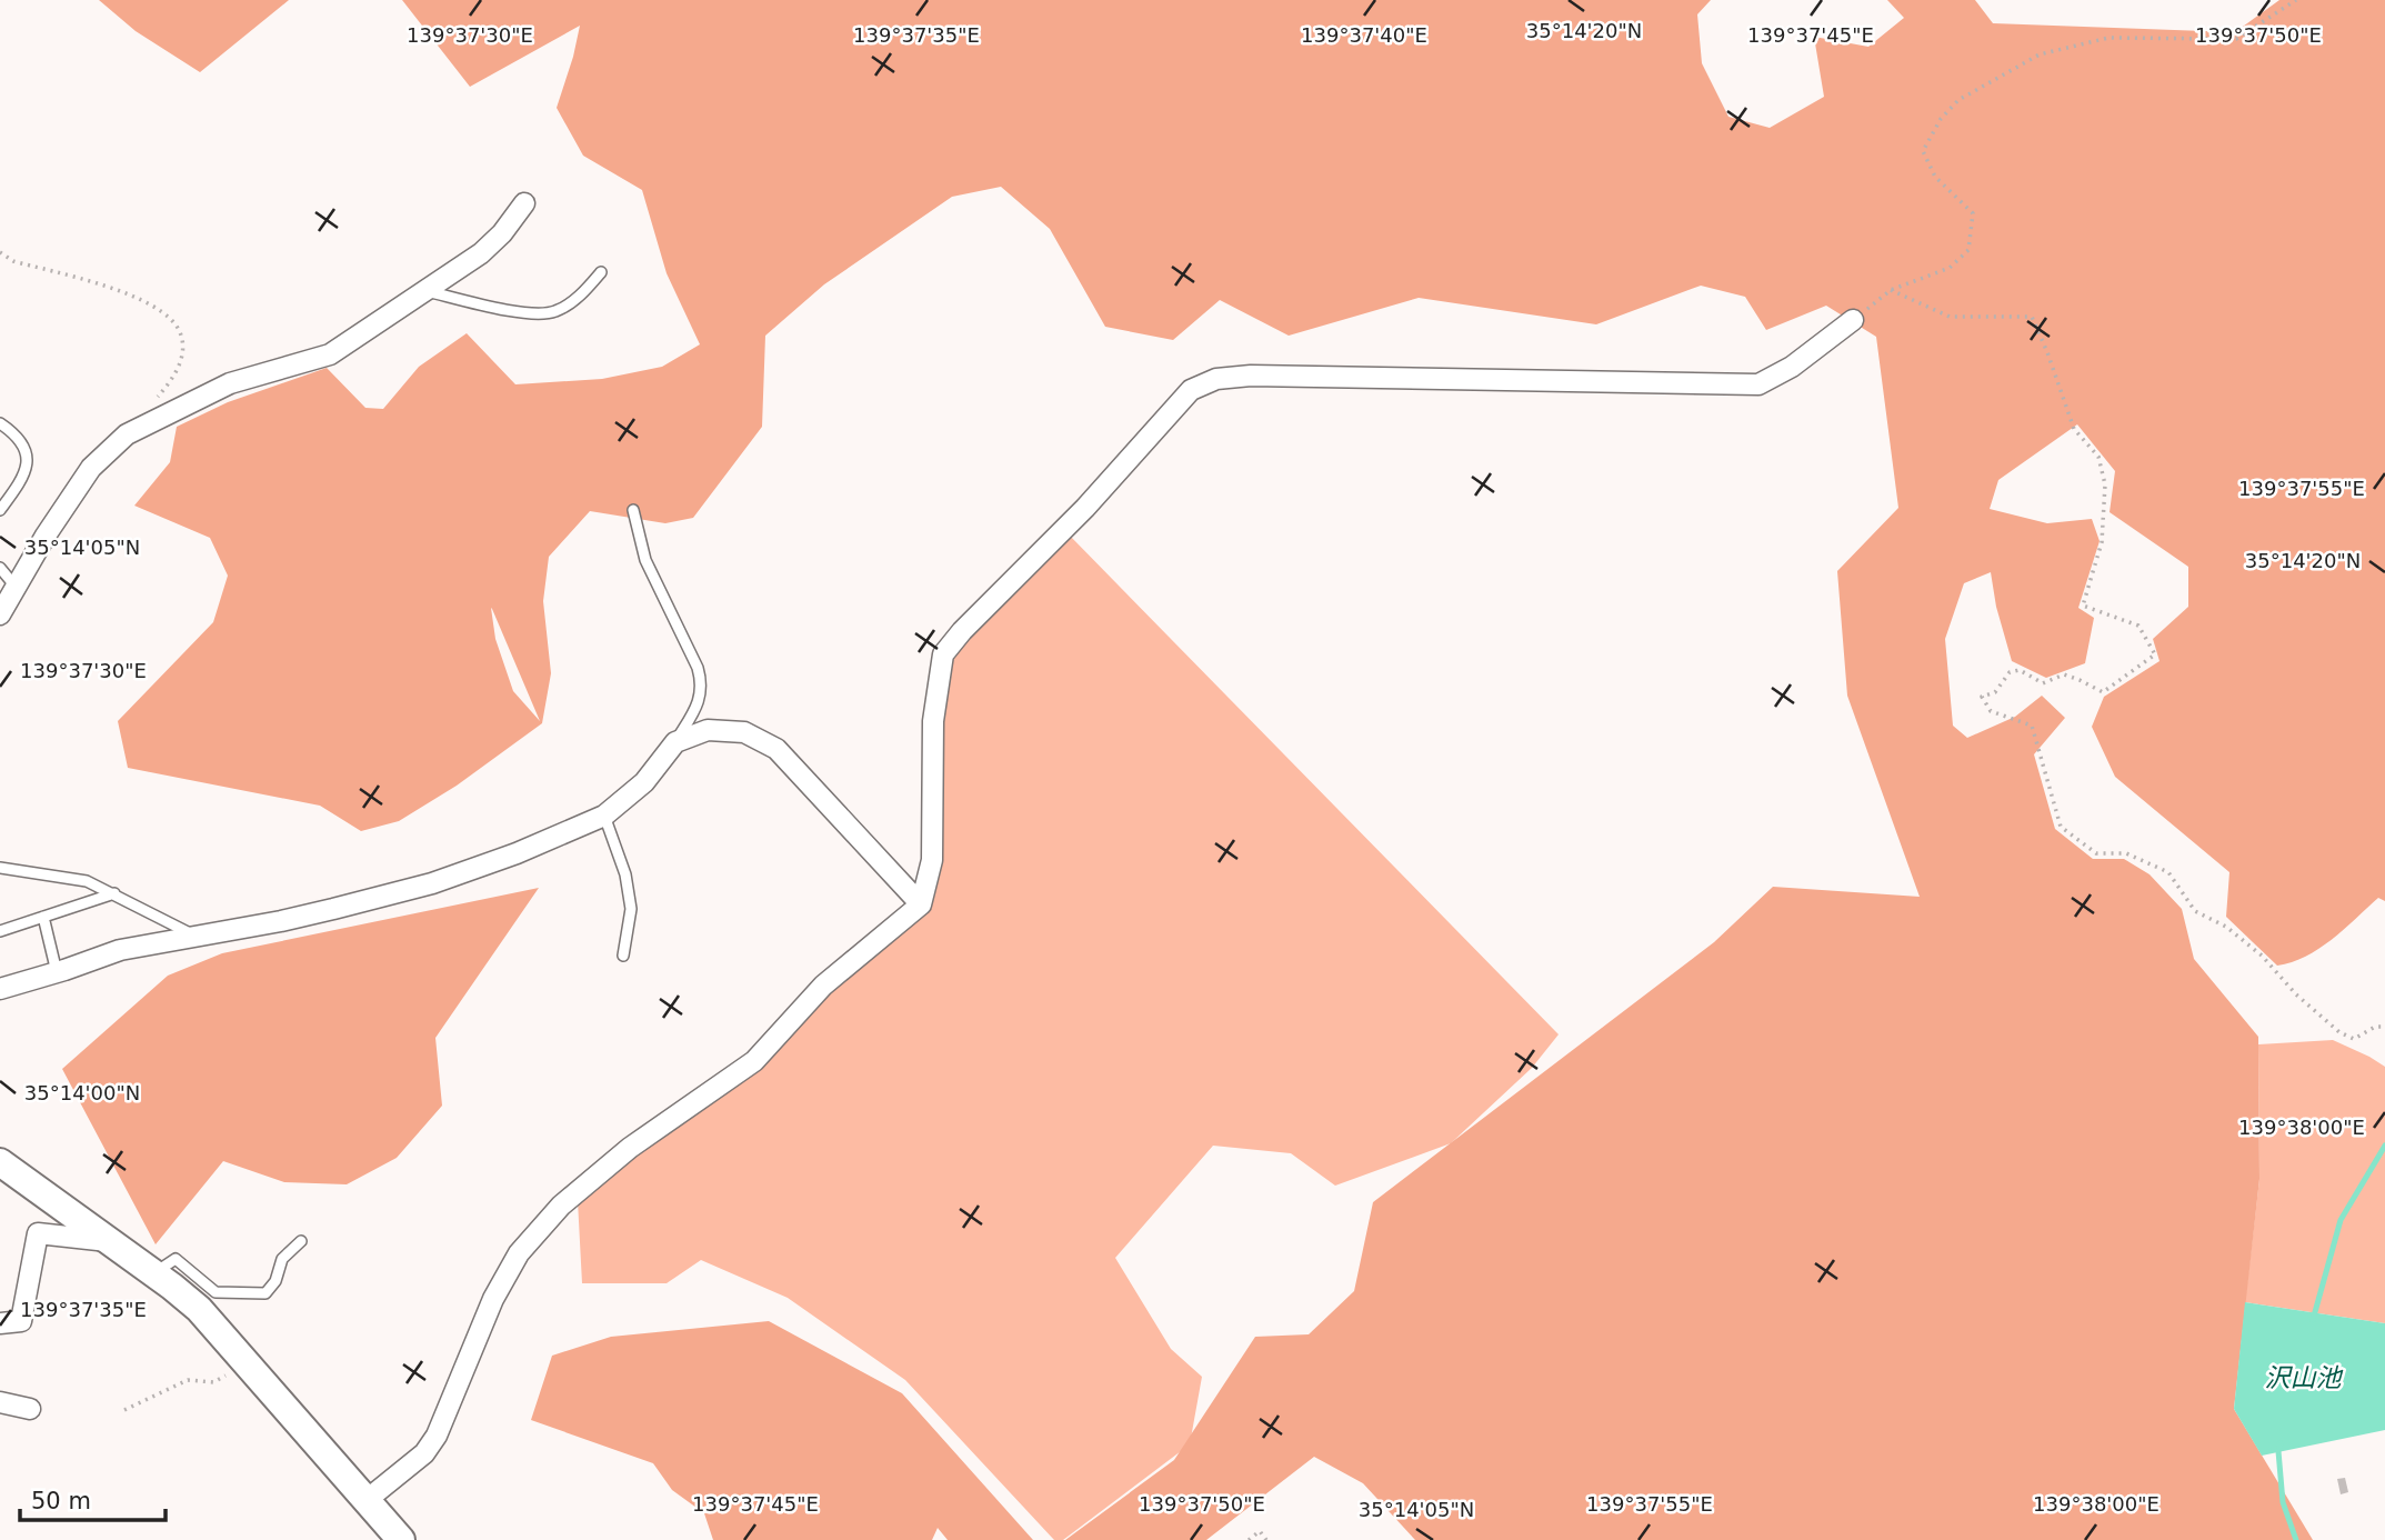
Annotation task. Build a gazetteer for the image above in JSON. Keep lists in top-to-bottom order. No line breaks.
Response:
{"water":["沢山池"],"scale_bar":"50 m","coordinates":["35°14'20\"N","139°37'30\"E","139°37'35\"E","139°37'40\"E","139°37'45\"E","139°37'50\"E","139°37'55\"E","35°14'05\"N","35°14'00\"N","139°38'00\"E"]}
